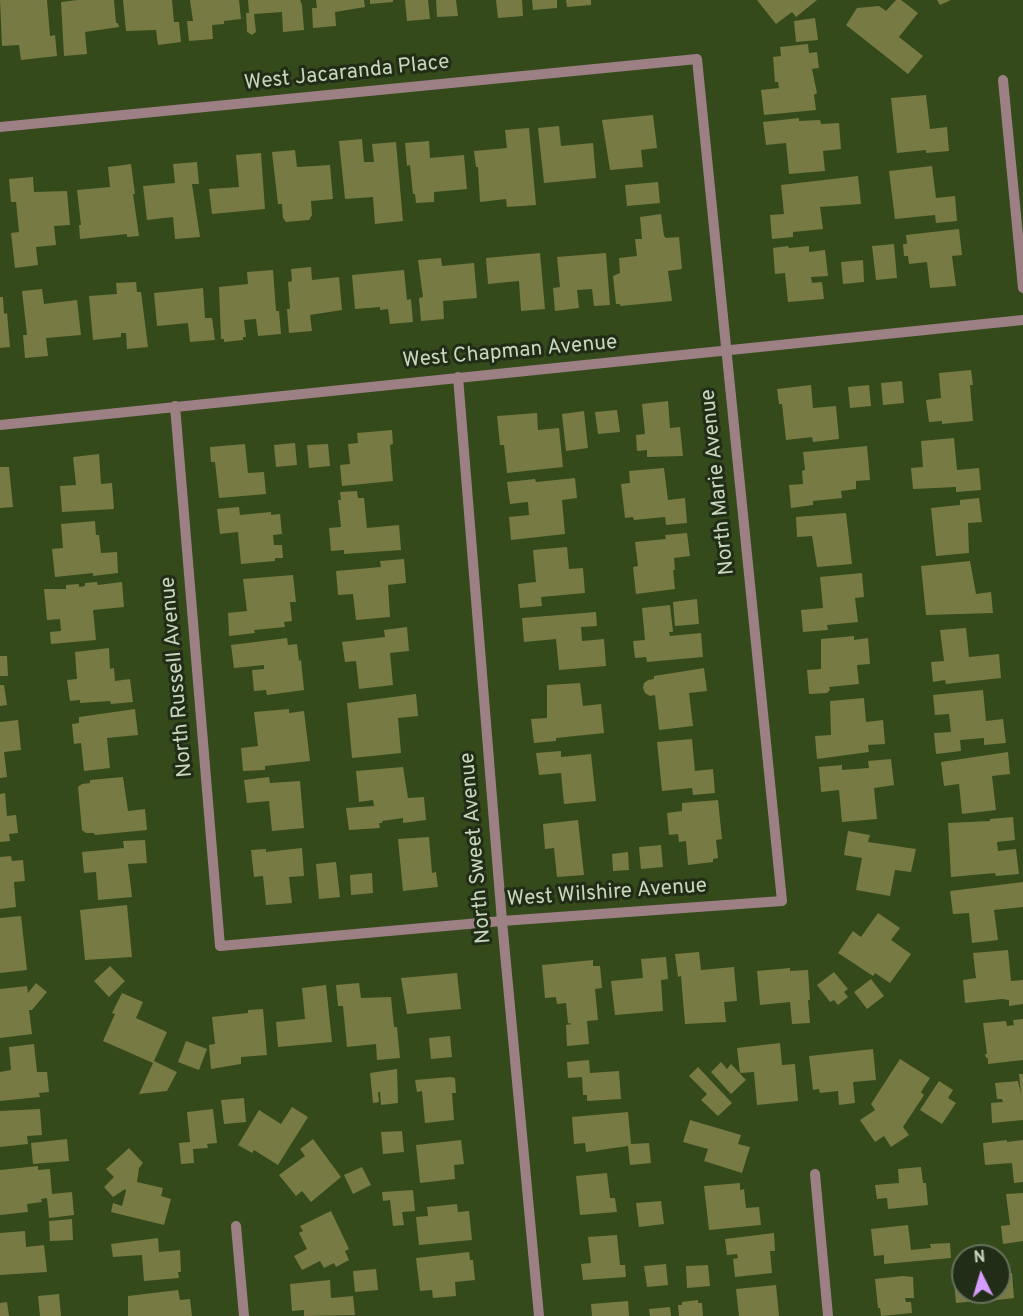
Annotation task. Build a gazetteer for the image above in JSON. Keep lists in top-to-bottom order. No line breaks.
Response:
{"streets":{"street":["West Jacaranda Place","West Chapman Avenue","North Marie Avenue","North Russell Avenue","North Sweet Avenue","West Wilshire Avenue"]},"crossings":[["West Jacaranda Place","North Marie Avenue"],["West Chapman Avenue","North Marie Avenue"],["West Chapman Avenue","North Russell Avenue"],["West Chapman Avenue","North Sweet Avenue"],["North Marie Avenue","West Wilshire Avenue"],["North Russell Avenue","West Wilshire Avenue"],["North Sweet Avenue","West Wilshire Avenue"]],"north":"top"}
